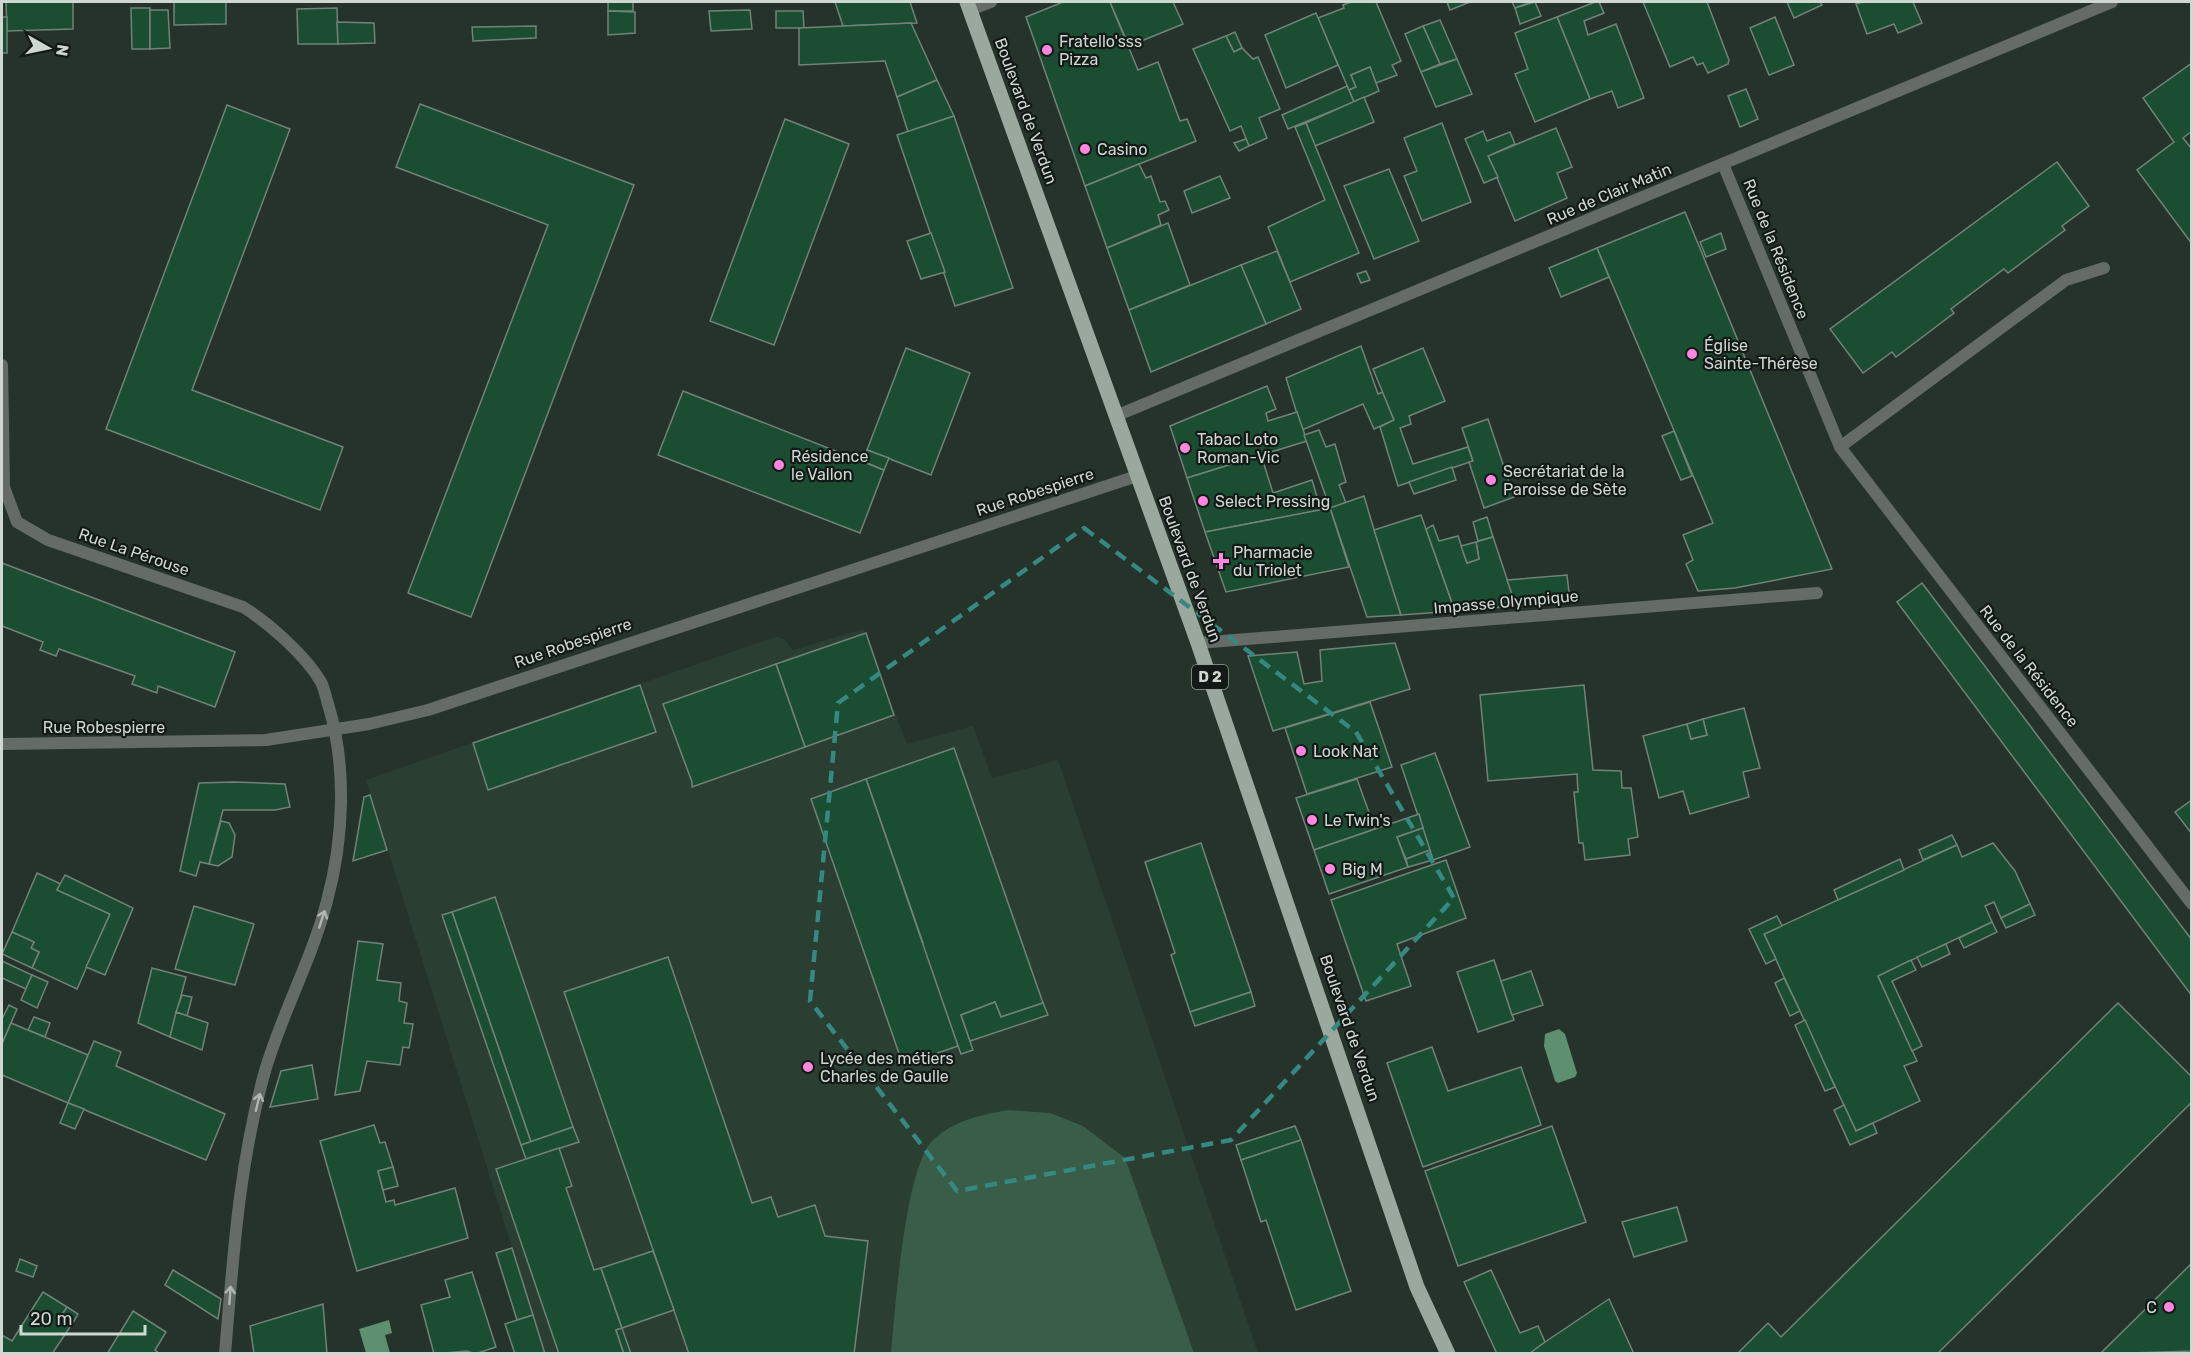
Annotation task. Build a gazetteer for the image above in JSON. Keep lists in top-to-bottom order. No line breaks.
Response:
{"streets":{"main road":["Boulevard de Verdun","D 2"],"street":["Rue de Clair Matin","Rue de la Résidence","Rue Robespierre","Rue La Pérouse","Impasse Olympique"]},"crossings":[["Boulevard de Verdun","Rue de Clair Matin"],["Boulevard de Verdun","Rue Robespierre"],["Boulevard de Verdun","Impasse Olympique"],["Rue de Clair Matin","Rue de la Résidence"],["Rue Robespierre","Rue La Pérouse"]],"one_way":["Rue La Pérouse"],"places":{"other":["Fratello'sss Pizza","Casino","Église Sainte-Thérèse","Tabac Loto Roman-Vic","Résidence le Vallon","Secrétariat de la Paroisse de Sète","Select Pressing","Look Nat","Le Twin's","Big M","Lycée des métiers Charles de Gaulle","C"],"health":["Pharmacie du Triolet"]},"scale_bar":"20 m","north":"right"}
